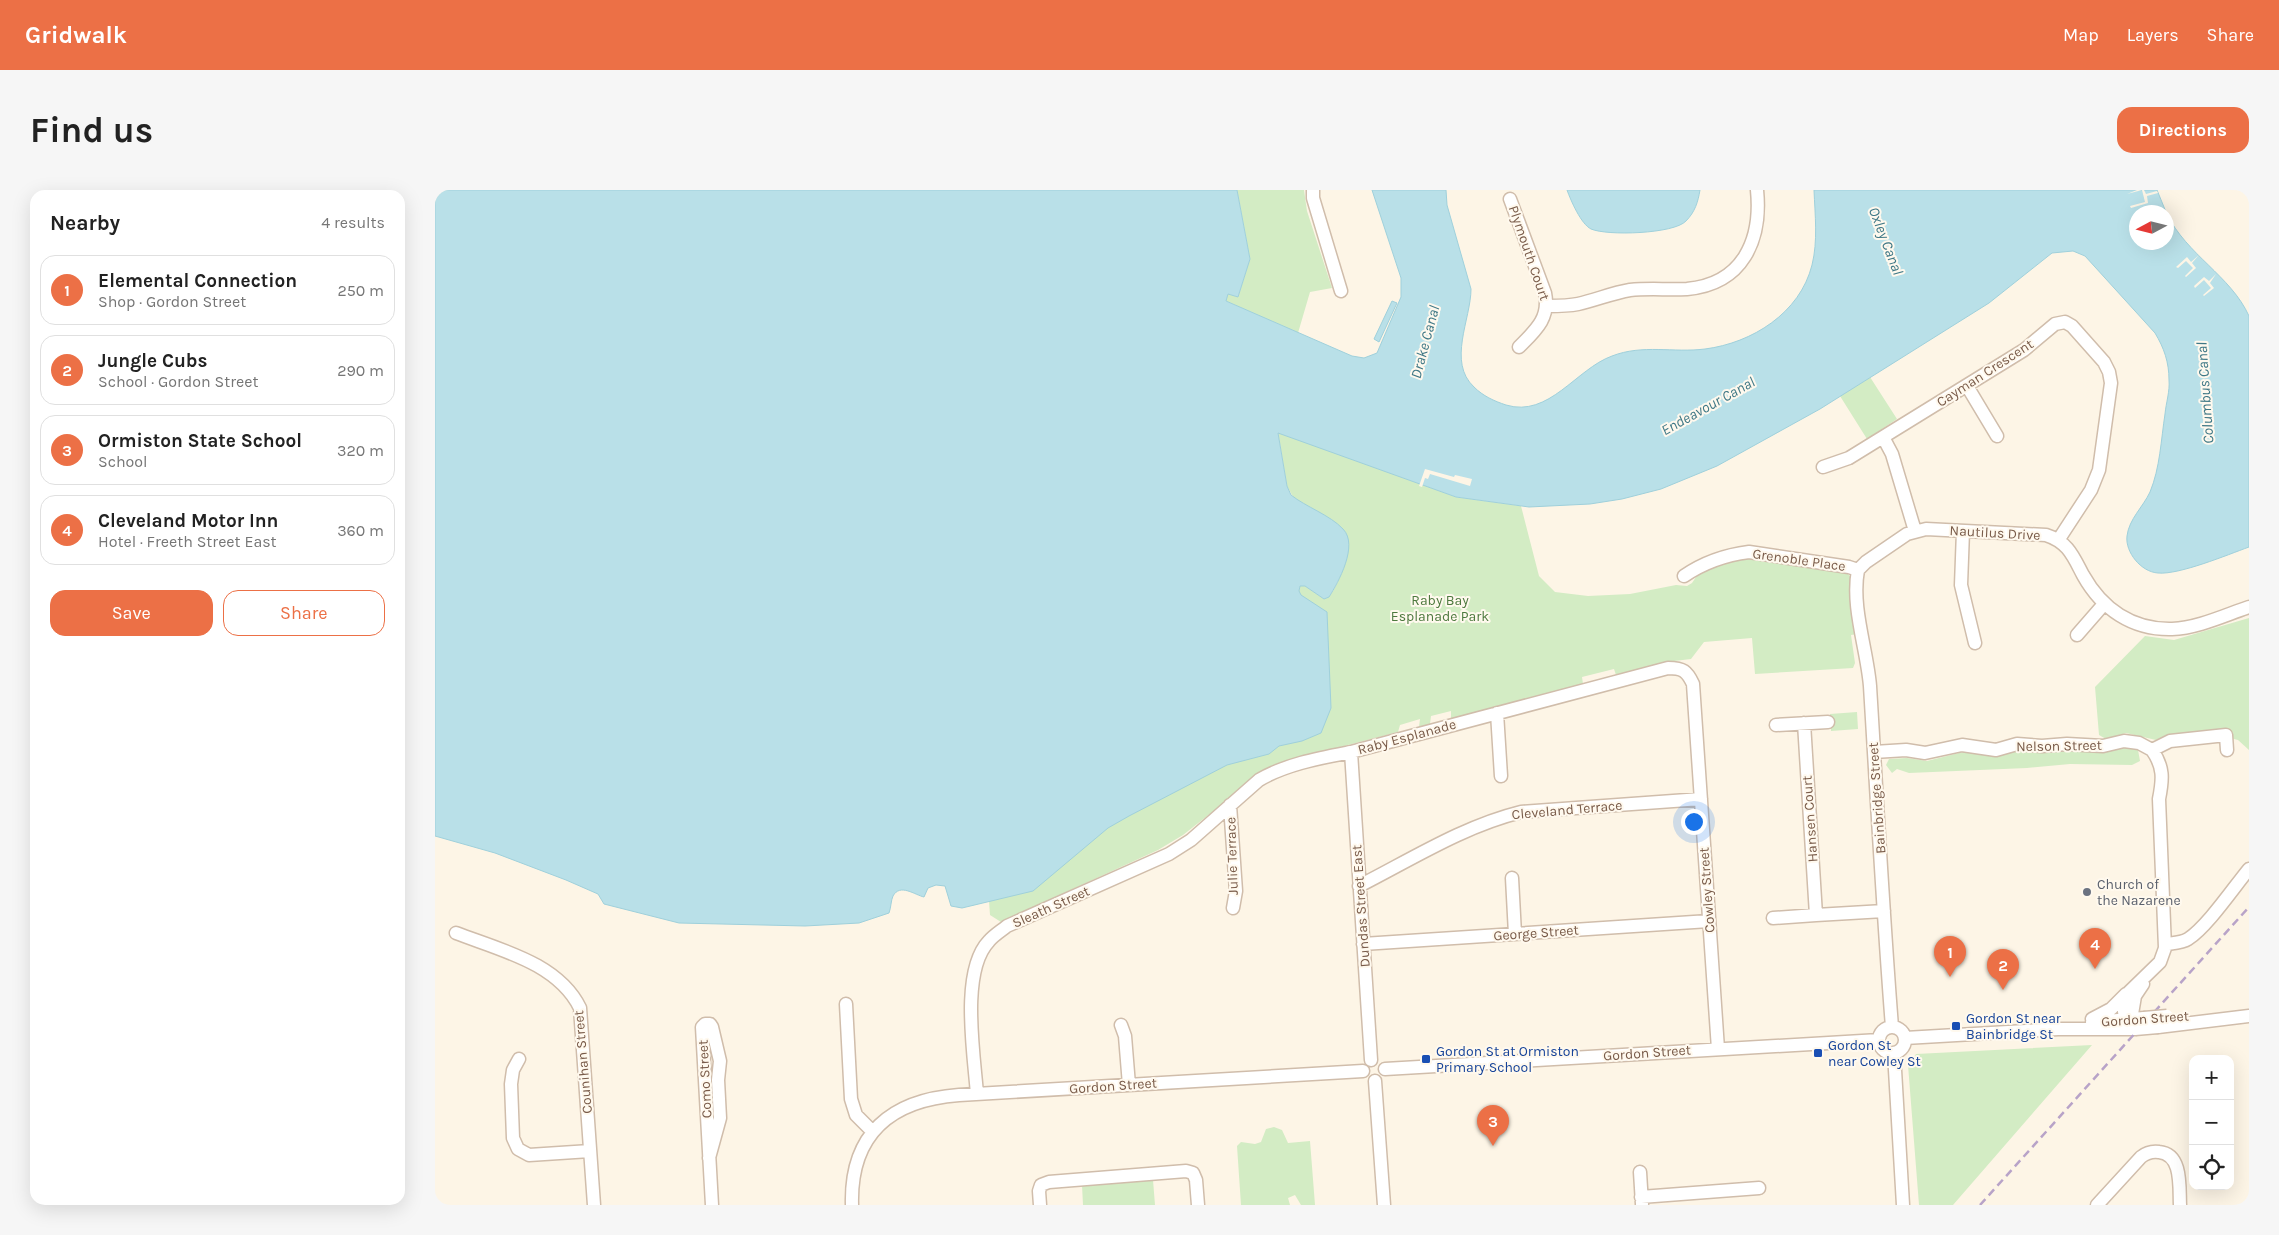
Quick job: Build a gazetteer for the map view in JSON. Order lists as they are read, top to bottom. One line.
{"streets":{"street":["Plymouth Court","Cayman Crescent","Nautilus Drive","Grenoble Place","Raby Esplanade","Nelson Street","Bainbridge Street","Cleveland Terrace","Hansen Court","Julie Terrace","Cowley Street","Dundas Street East","Sleath Street","George Street","Gordon Street","Counihan Street","Como Street"]},"crossings":[["Cayman Crescent","Nautilus Drive"],["Nautilus Drive","Grenoble Place"],["Nautilus Drive","Bainbridge Street"],["Grenoble Place","Bainbridge Street"],["Raby Esplanade","Julie Terrace"],["Raby Esplanade","Cowley Street"],["Raby Esplanade","Dundas Street East"],["Raby Esplanade","Sleath Street"],["Nelson Street","Bainbridge Street"],["Bainbridge Street","Gordon Street"],["Cleveland Terrace","Cowley Street"],["Cleveland Terrace","Dundas Street East"],["Cowley Street","George Street"],["Cowley Street","Gordon Street"],["Dundas Street East","George Street"],["Dundas Street East","Gordon Street"],["Sleath Street","Gordon Street"]],"water":["Oxley Canal","Drake Canal","Columbus Canal","Endeavour Canal"],"parks":["Raby Bay Esplanade Park"],"places":{"other":["Church of the Nazarene"],"transit":["Gordon St near Bainbridge St","Gordon St near Cowley St","Gordon St at Ormiston Primary School"]},"north":"left","page":{"header":"Gridwalk","nav":["Map","Layers","Share"],"buttons":["Directions",["Save","Share"]],"title":"Find us","heading":["Nearby","4 results"],"list":[{"mark":"1","name":"Elemental Connection","note":"Shop · Gordon Street","value":"250 m"},{"mark":"2","name":"Jungle Cubs","note":"School · Gordon Street","value":"290 m"},{"mark":"3","name":"Ormiston State School","note":"School","value":"320 m"},{"mark":"4","name":"Cleveland Motor Inn","note":"Hotel · Freeth Street East","value":"360 m"}],"pins":["4","1","2","3"],"map_buttons":["+","−"]}}
